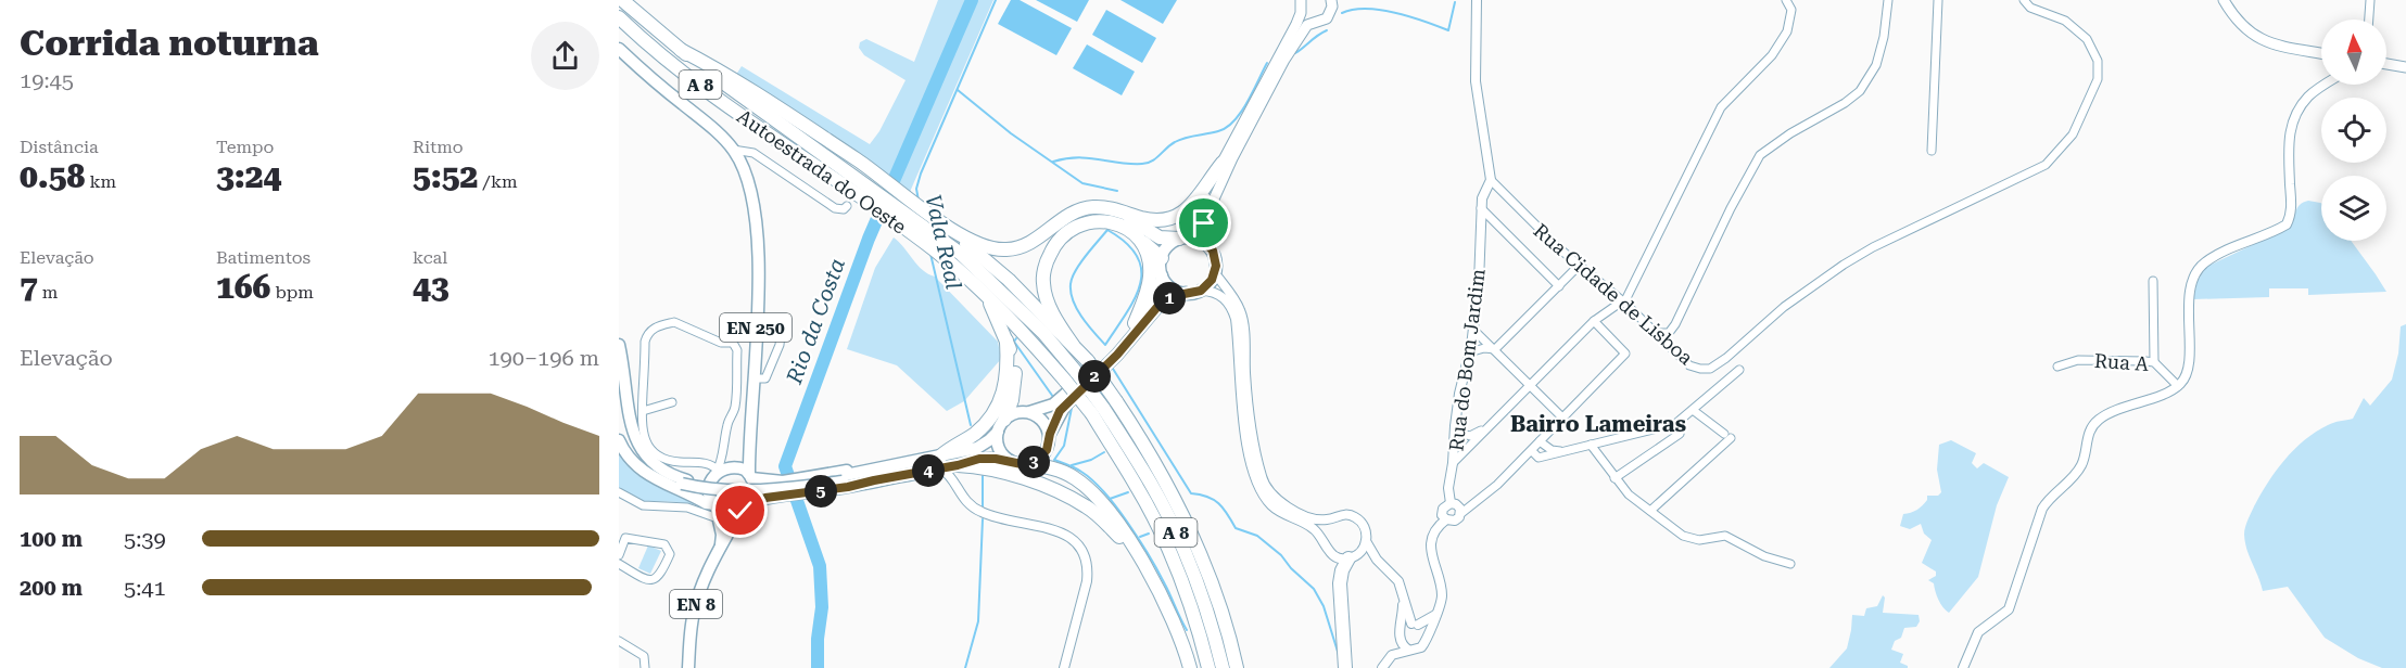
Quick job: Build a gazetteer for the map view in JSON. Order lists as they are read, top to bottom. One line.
{"streets":{"highway":["A 8","Autoestrada do Oeste"],"main road":["EN 250","EN 8"],"street":["Rua Cidade de Lisboa","Rua do Bom Jardim","Rua A"]},"crossings":[["Rua Cidade de Lisboa","Rua do Bom Jardim"]],"districts":["Bairro Lameiras"],"water":["Vala Real","Rio da Costa"],"north":"top","page":{"heading":["Corrida noturna","19:45"],"stats":[["Distância","0.58 km"],["Tempo","3:24"],["Ritmo","5:52 /km"],["Elevação","7 m"],["Batimentos","166 bpm"],["kcal","43"]],"pins":["1","2","3","4","5"],"chart":["Elevação","190–196 m"],"list":[{"name":"100 m","note":"5:39"},{"name":"200 m","note":"5:41"}]}}
